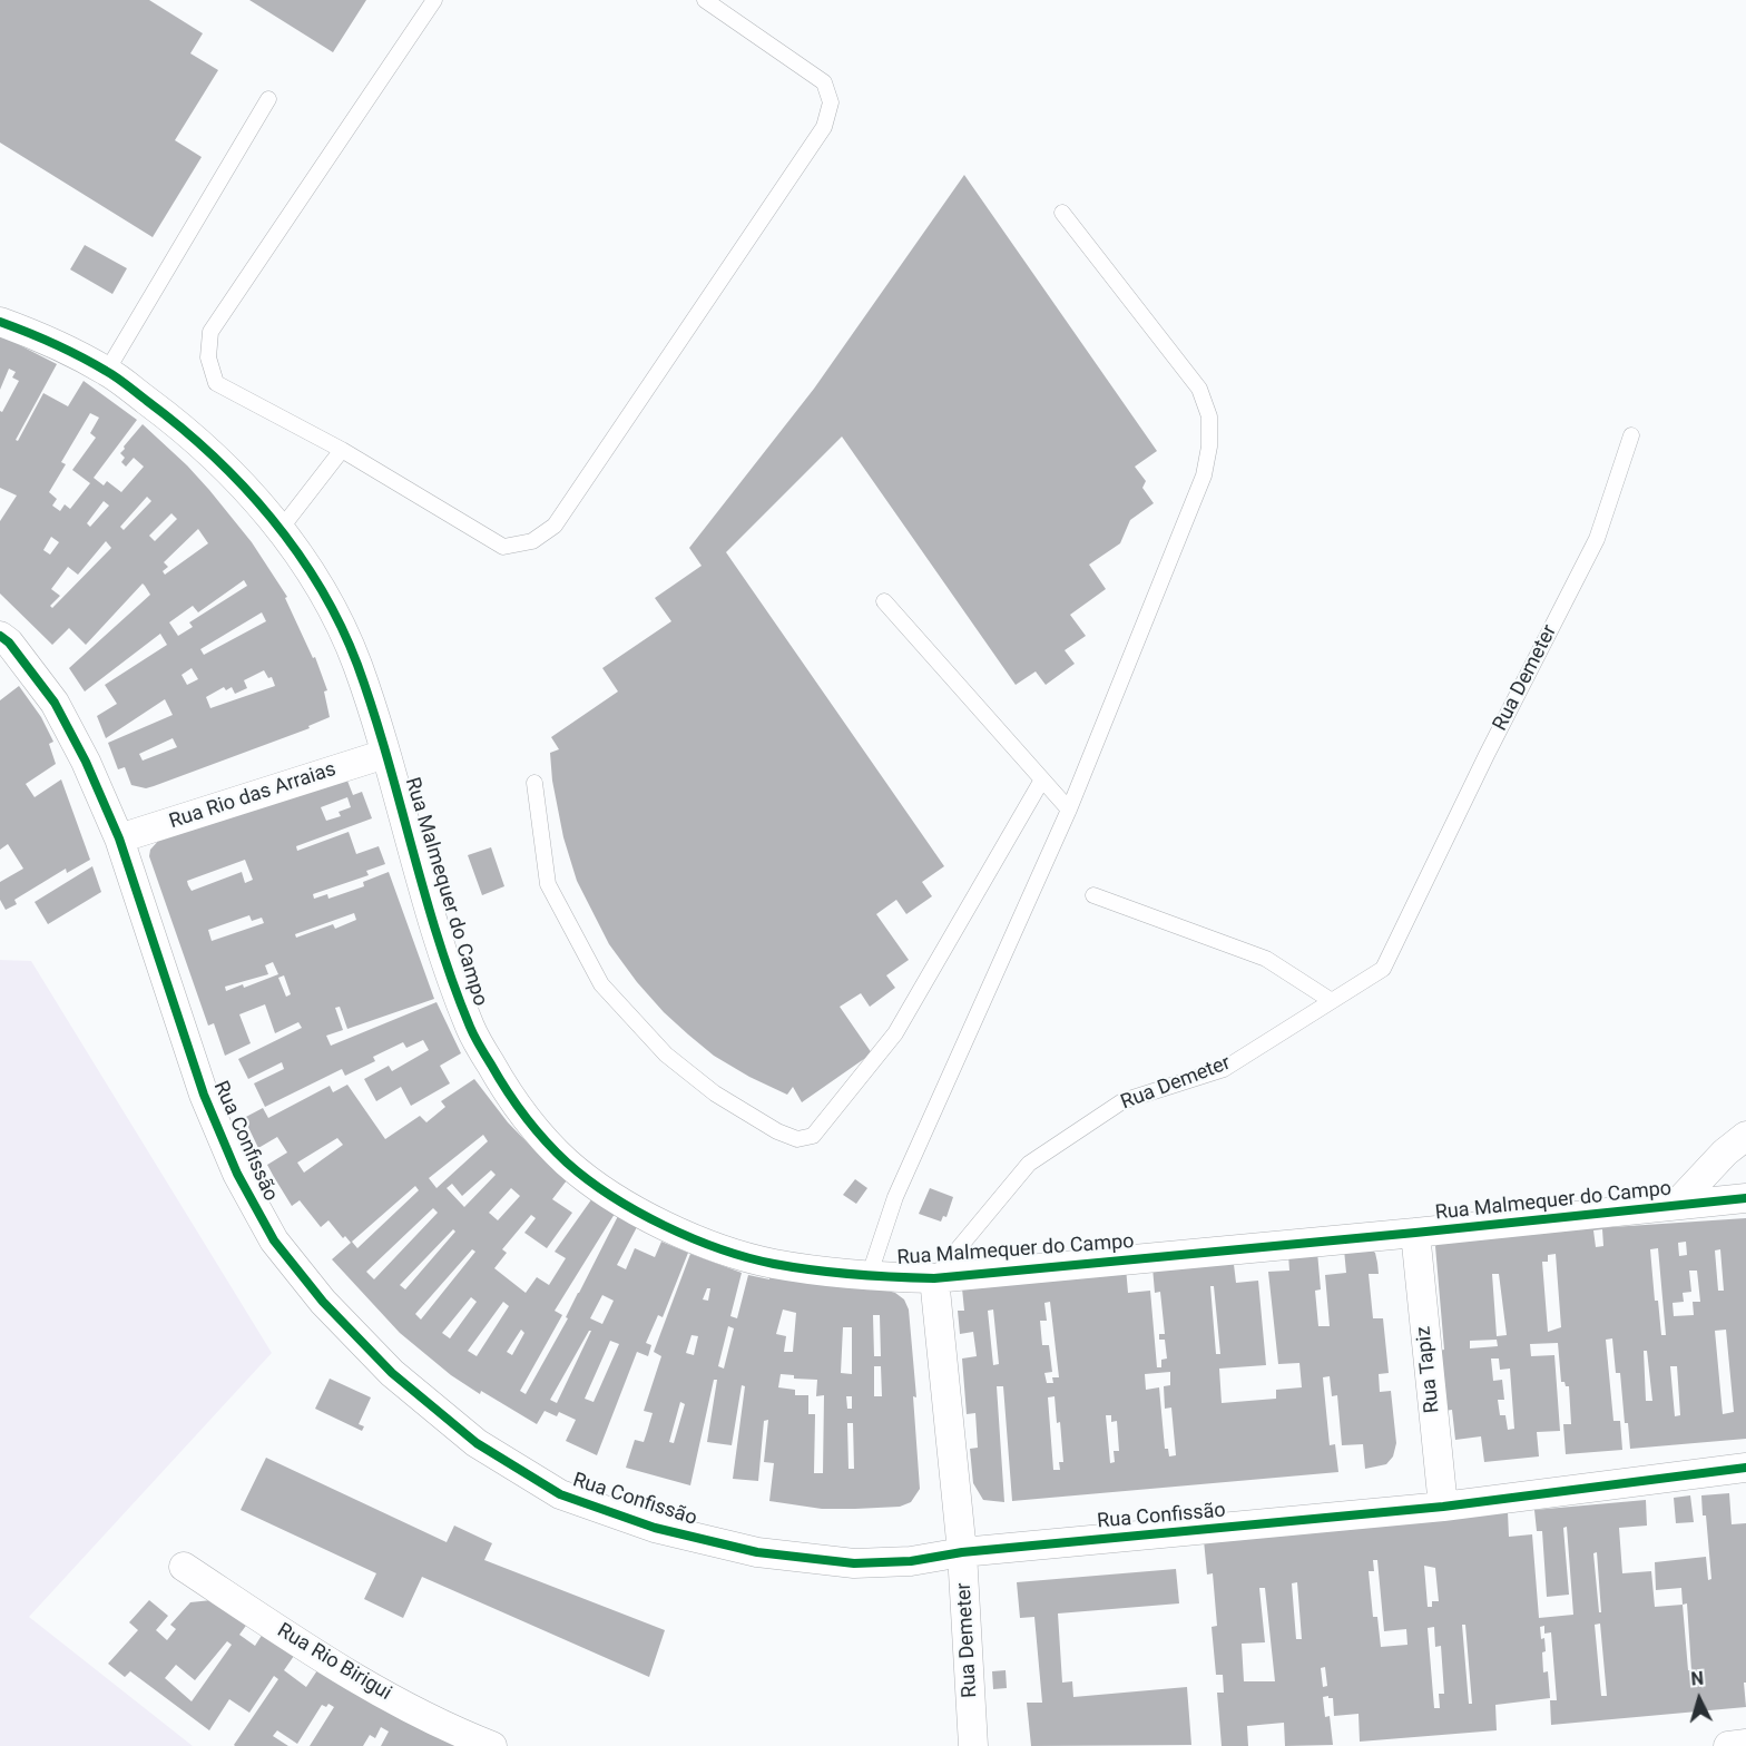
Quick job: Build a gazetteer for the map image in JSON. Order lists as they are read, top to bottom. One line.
{"streets":{"street":["Rua Demeter","Rua Rio das Arraias","Rua Malmequer do Campo","Rua Confissão","Rua Tapiz","Rua Rio Birigui"]},"crossings":[["Rua Demeter","Rua Malmequer do Campo"],["Rua Demeter","Rua Confissão"],["Rua Rio das Arraias","Rua Malmequer do Campo"],["Rua Rio das Arraias","Rua Confissão"],["Rua Malmequer do Campo","Rua Tapiz"],["Rua Confissão","Rua Tapiz"]],"north":"top"}
